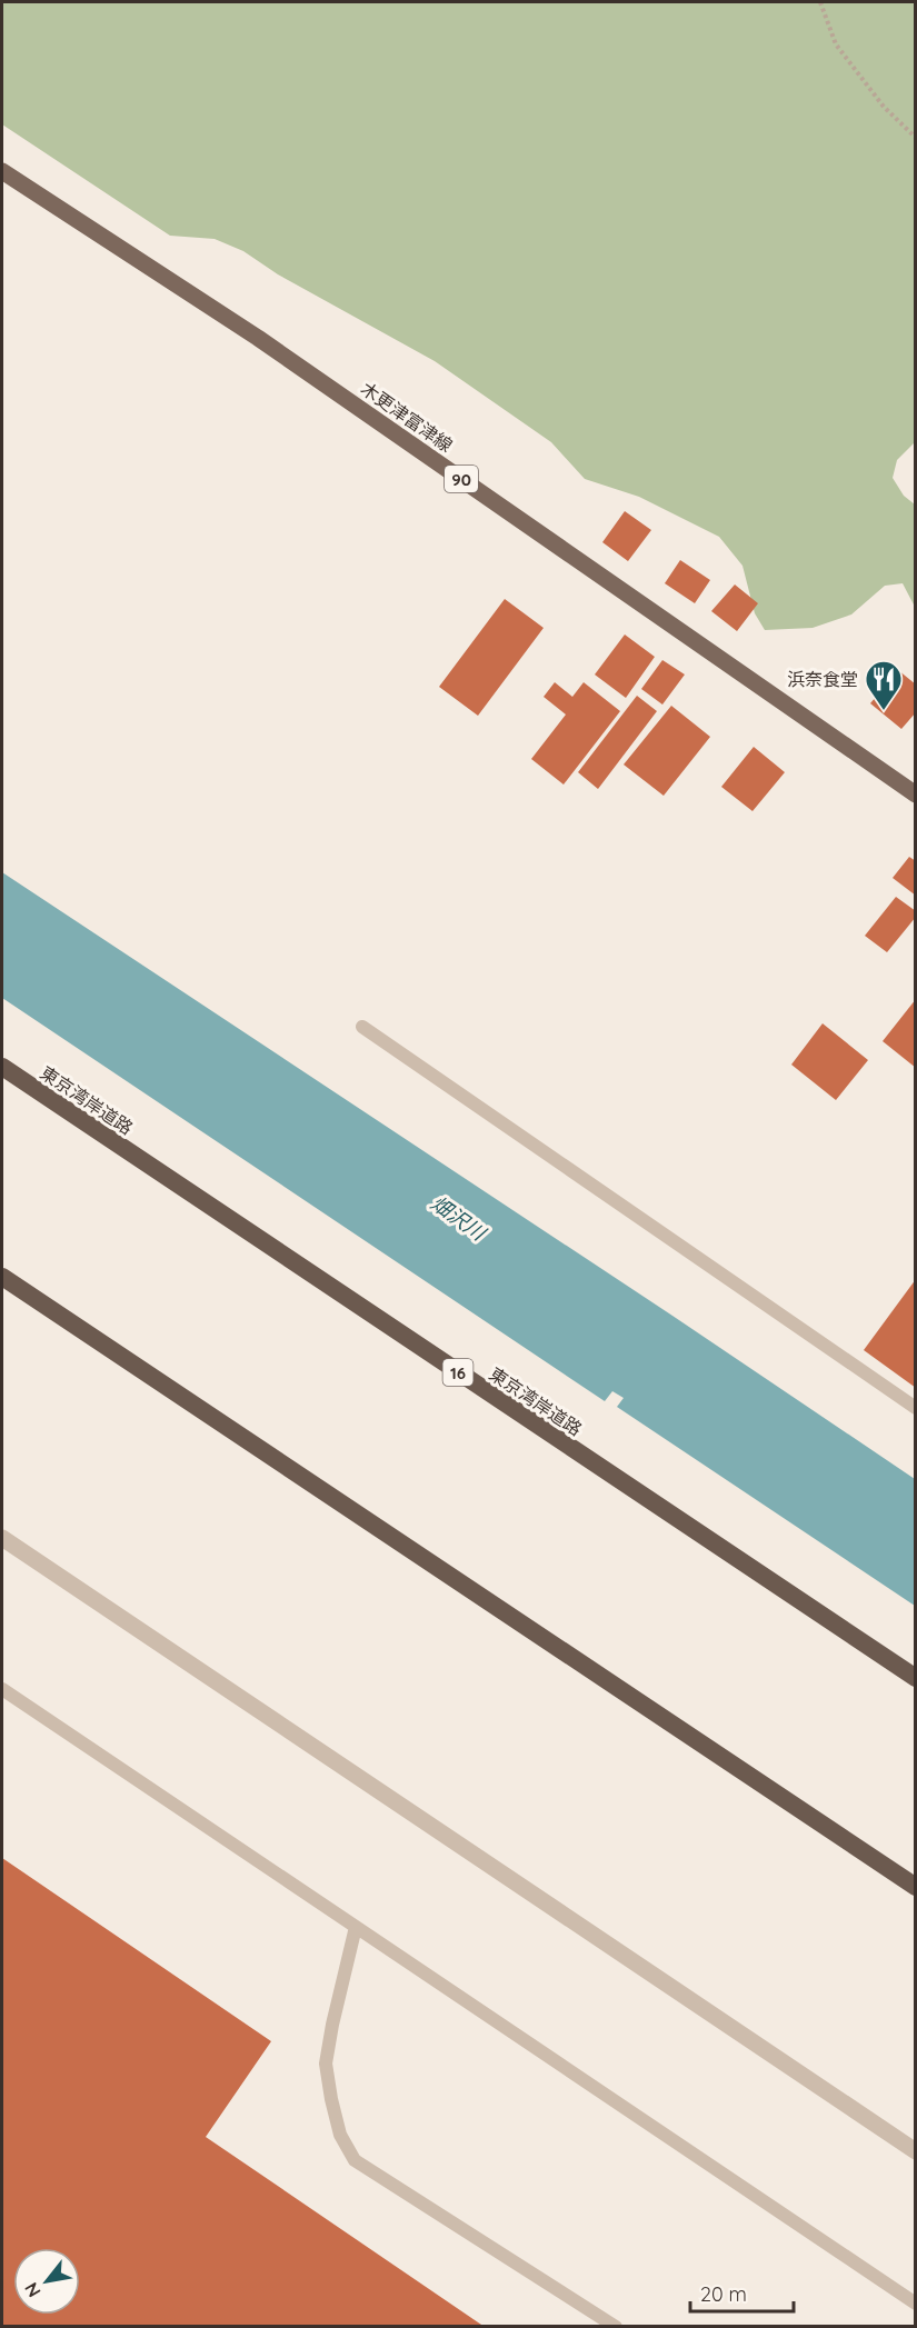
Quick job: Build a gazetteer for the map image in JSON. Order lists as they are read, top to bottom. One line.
{"streets":{"highway":["東京湾岸道路","16"],"main road":["木更津富津線","90"]},"water":["畑沢川"],"places":{"restaurant":["浜奈食堂"]},"scale_bar":"20 m","north":"bottom left"}
